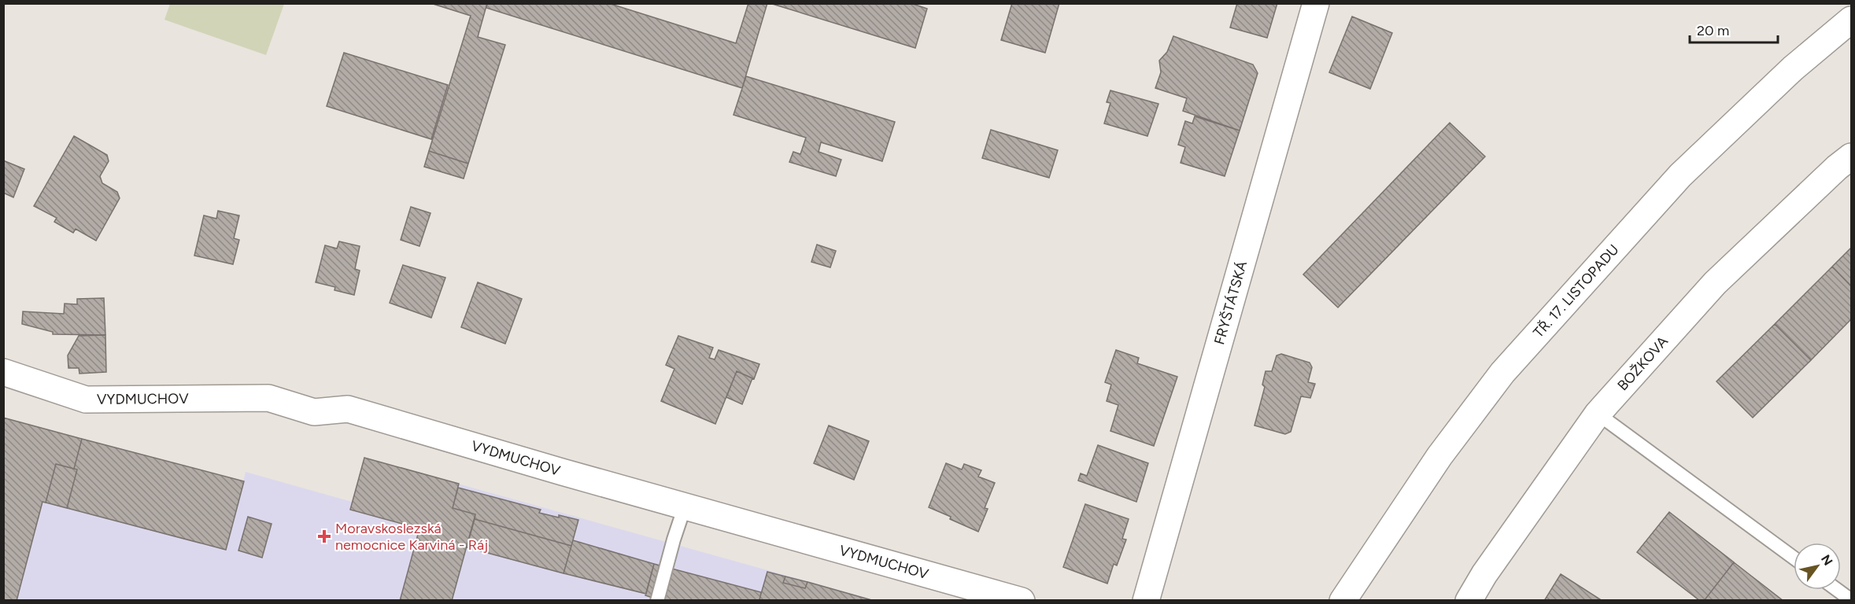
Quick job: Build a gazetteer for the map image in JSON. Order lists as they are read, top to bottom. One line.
{"streets":{"street":["TŘ. 17. LISTOPADU","FRYŠTÁTSKÁ","BOŽKOVA","VYDMUCHOV"]},"places":{"health":["Moravskoslezská nemocnice Karviná - Ráj"]},"scale_bar":"20 m","north":"top right"}
